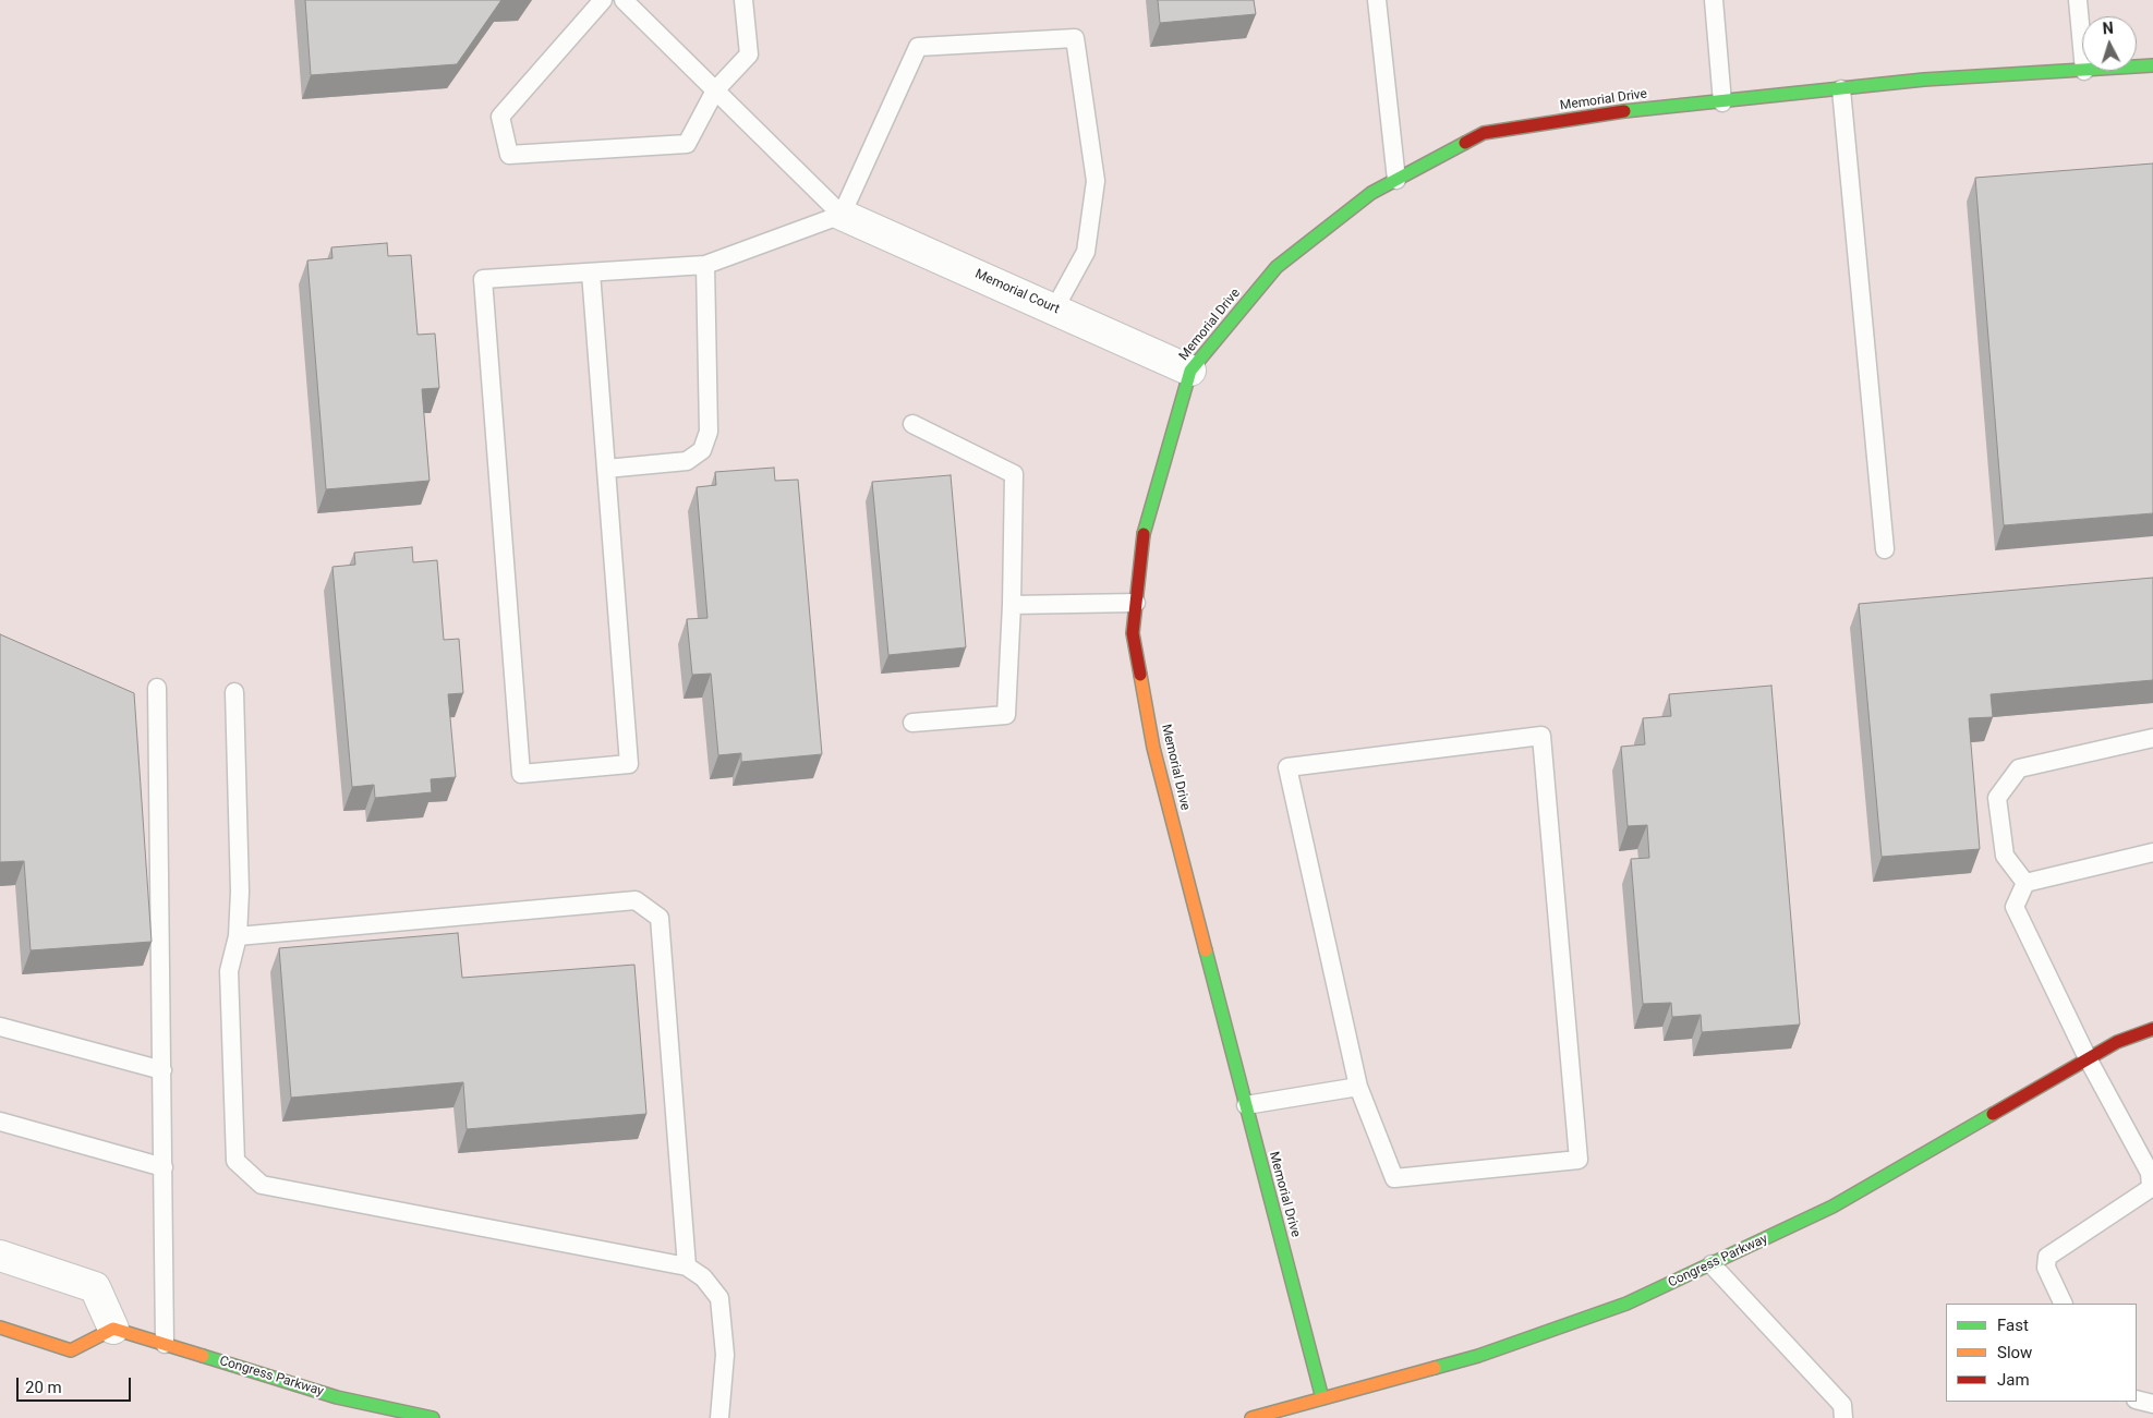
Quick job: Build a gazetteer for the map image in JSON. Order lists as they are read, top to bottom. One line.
{"streets":{"street":["Memorial Drive","Memorial Court","Congress Parkway"]},"crossings":[["Memorial Drive","Memorial Court"],["Memorial Drive","Congress Parkway"]],"legend":["Fast","Slow","Jam"],"scale_bar":"20 m","north":"top"}
